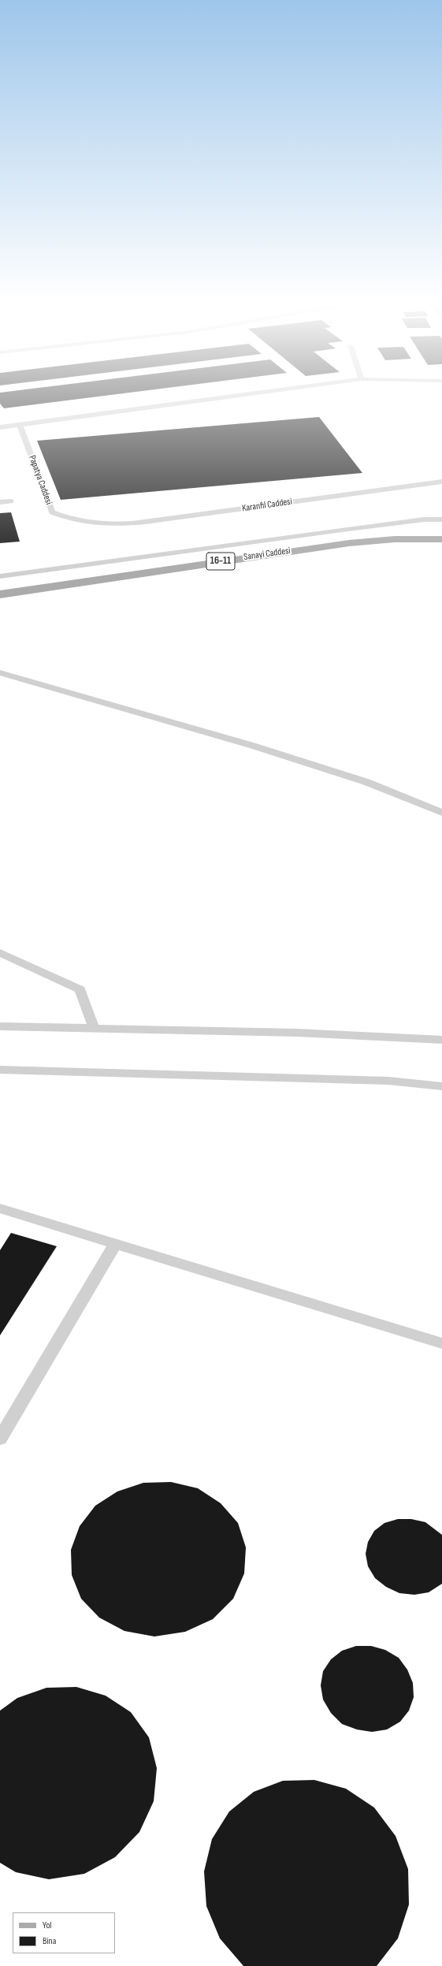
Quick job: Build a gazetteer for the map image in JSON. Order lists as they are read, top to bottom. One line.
{"streets":{"main road":["Sanayi Caddesi","16-11"],"lane":["Papatya Caddesi","Karanfil Caddesi"]},"crossings":[["Papatya Caddesi","Karanfil Caddesi"]],"legend":["Yol","Bina"]}
